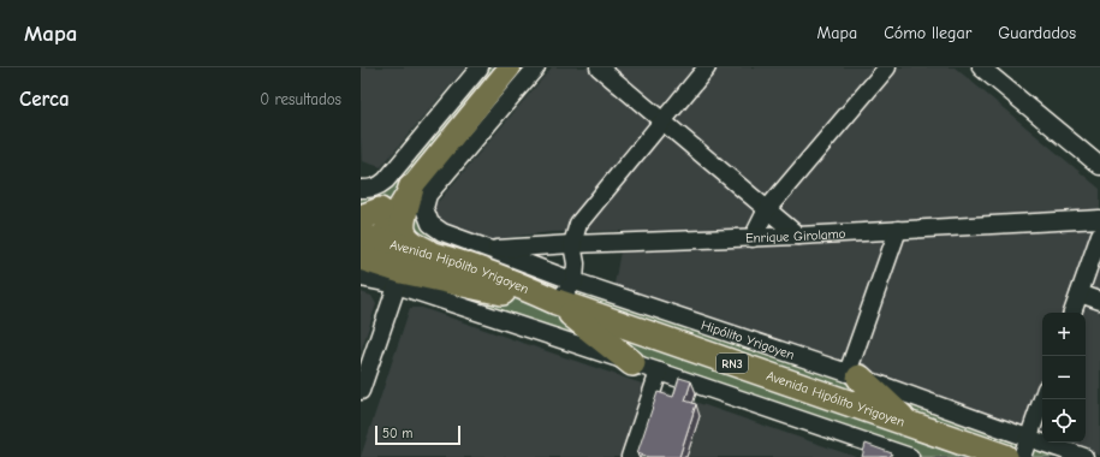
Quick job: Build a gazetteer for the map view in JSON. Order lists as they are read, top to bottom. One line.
{"streets":{"highway":["Avenida Hipólito Yrigoyen","RN3"],"street":["Enrique Girolamo","Hipólito Yrigoyen"]},"crossings":[["Enrique Girolamo","Hipólito Yrigoyen"]],"scale_bar":"50 m","page":{"header":"Mapa","nav":["Mapa","Cómo llegar","Guardados"],"heading":["Cerca","0 resultados"],"map_buttons":["+","−"],"scale":"50 m"}}
